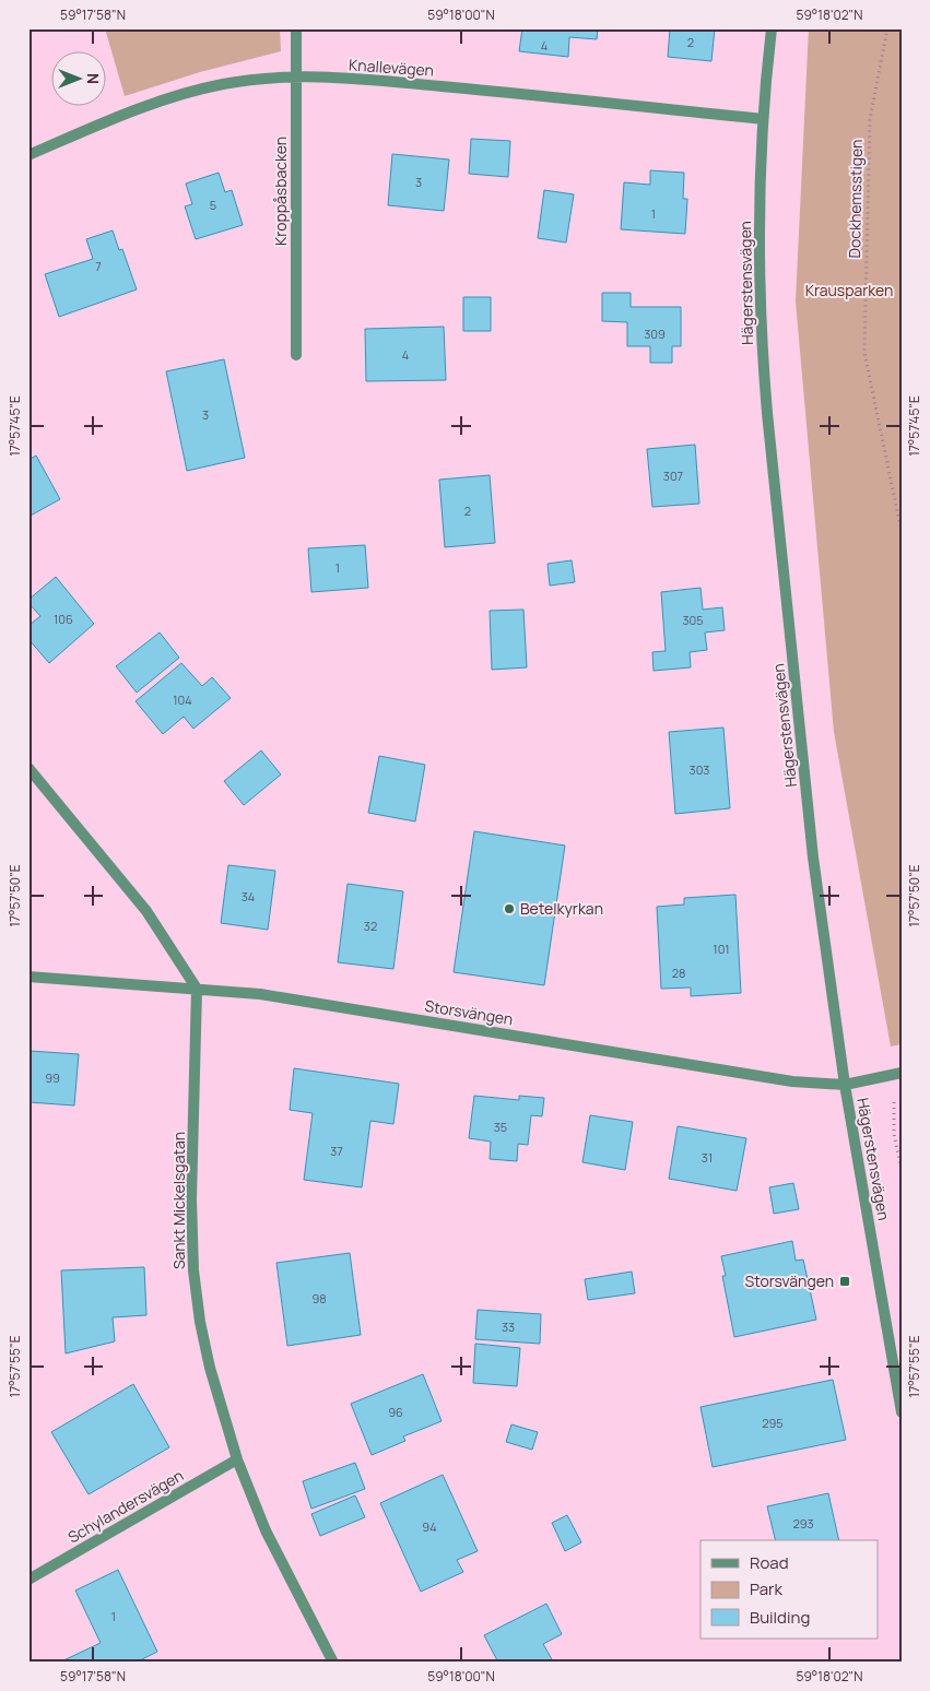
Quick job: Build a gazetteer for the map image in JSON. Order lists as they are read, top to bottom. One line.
{"streets":{"street":["Knallevägen","Kroppåsbacken","Hägerstensvägen","Storsvängen","Sankt Mickelsgatan","Schylandersvägen"],"path":["Dockhemsstigen"]},"crossings":[["Knallevägen","Kroppåsbacken"],["Knallevägen","Hägerstensvägen"],["Hägerstensvägen","Storsvängen"],["Storsvängen","Sankt Mickelsgatan"],["Sankt Mickelsgatan","Schylandersvägen"]],"parks":["Krausparken"],"places":{"other":["Betelkyrkan"],"transit":["Storsvängen"]},"house_numbers":["2","4","3","5","1","7","309","4","3","307","2","1","106","305","104","303","34","32","101","28","99","35","37","31","98","33","96","295","293","94","1"],"legend":["Road","Park","Building"],"north":"right","coordinates":["59°17'58\"N","59°18'00\"N","59°18'02\"N","17°57'45\"E","17°57'50\"E","17°57'55\"E"]}
